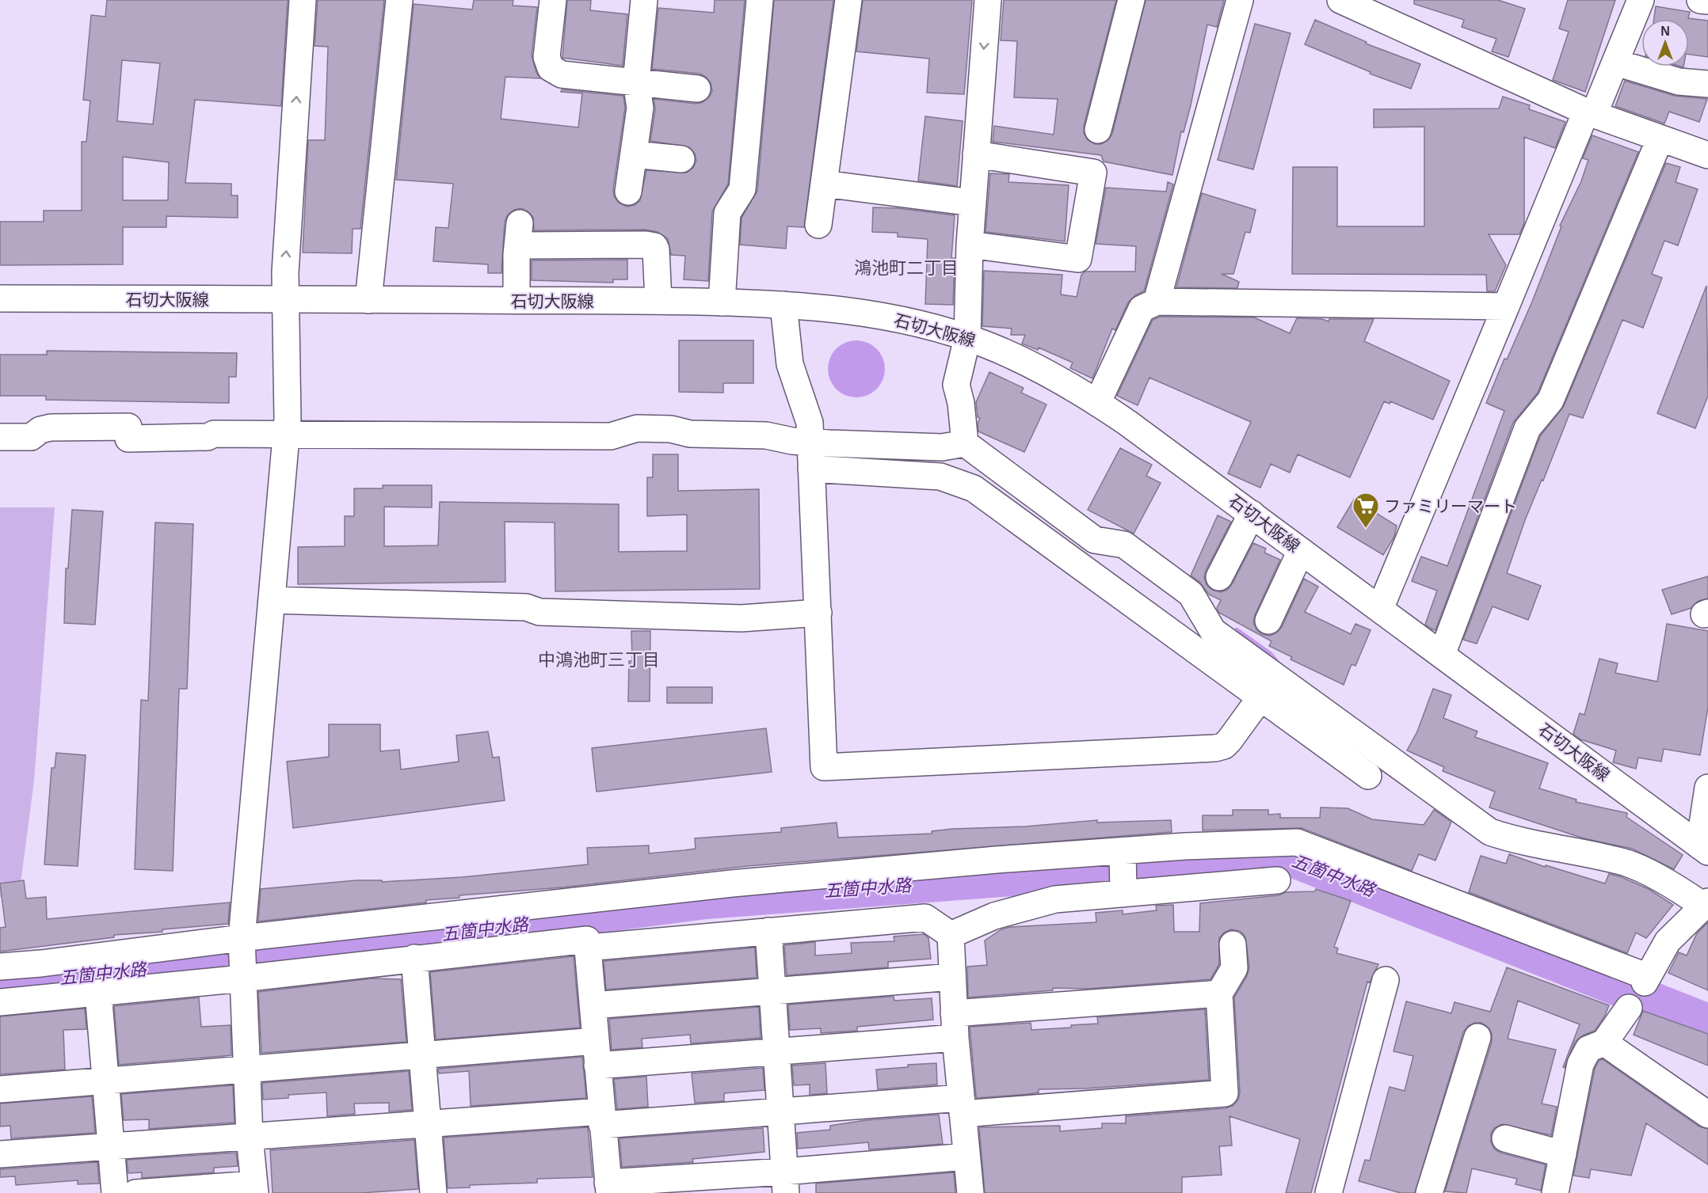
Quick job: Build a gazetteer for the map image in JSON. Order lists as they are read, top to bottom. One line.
{"streets":{"street":["石切大阪線"]},"districts":["鴻池町二丁目","中鴻池町三丁目"],"water":["五箇中水路"],"places":{"supermarket":["ファミリーマート"]},"north":"top"}
